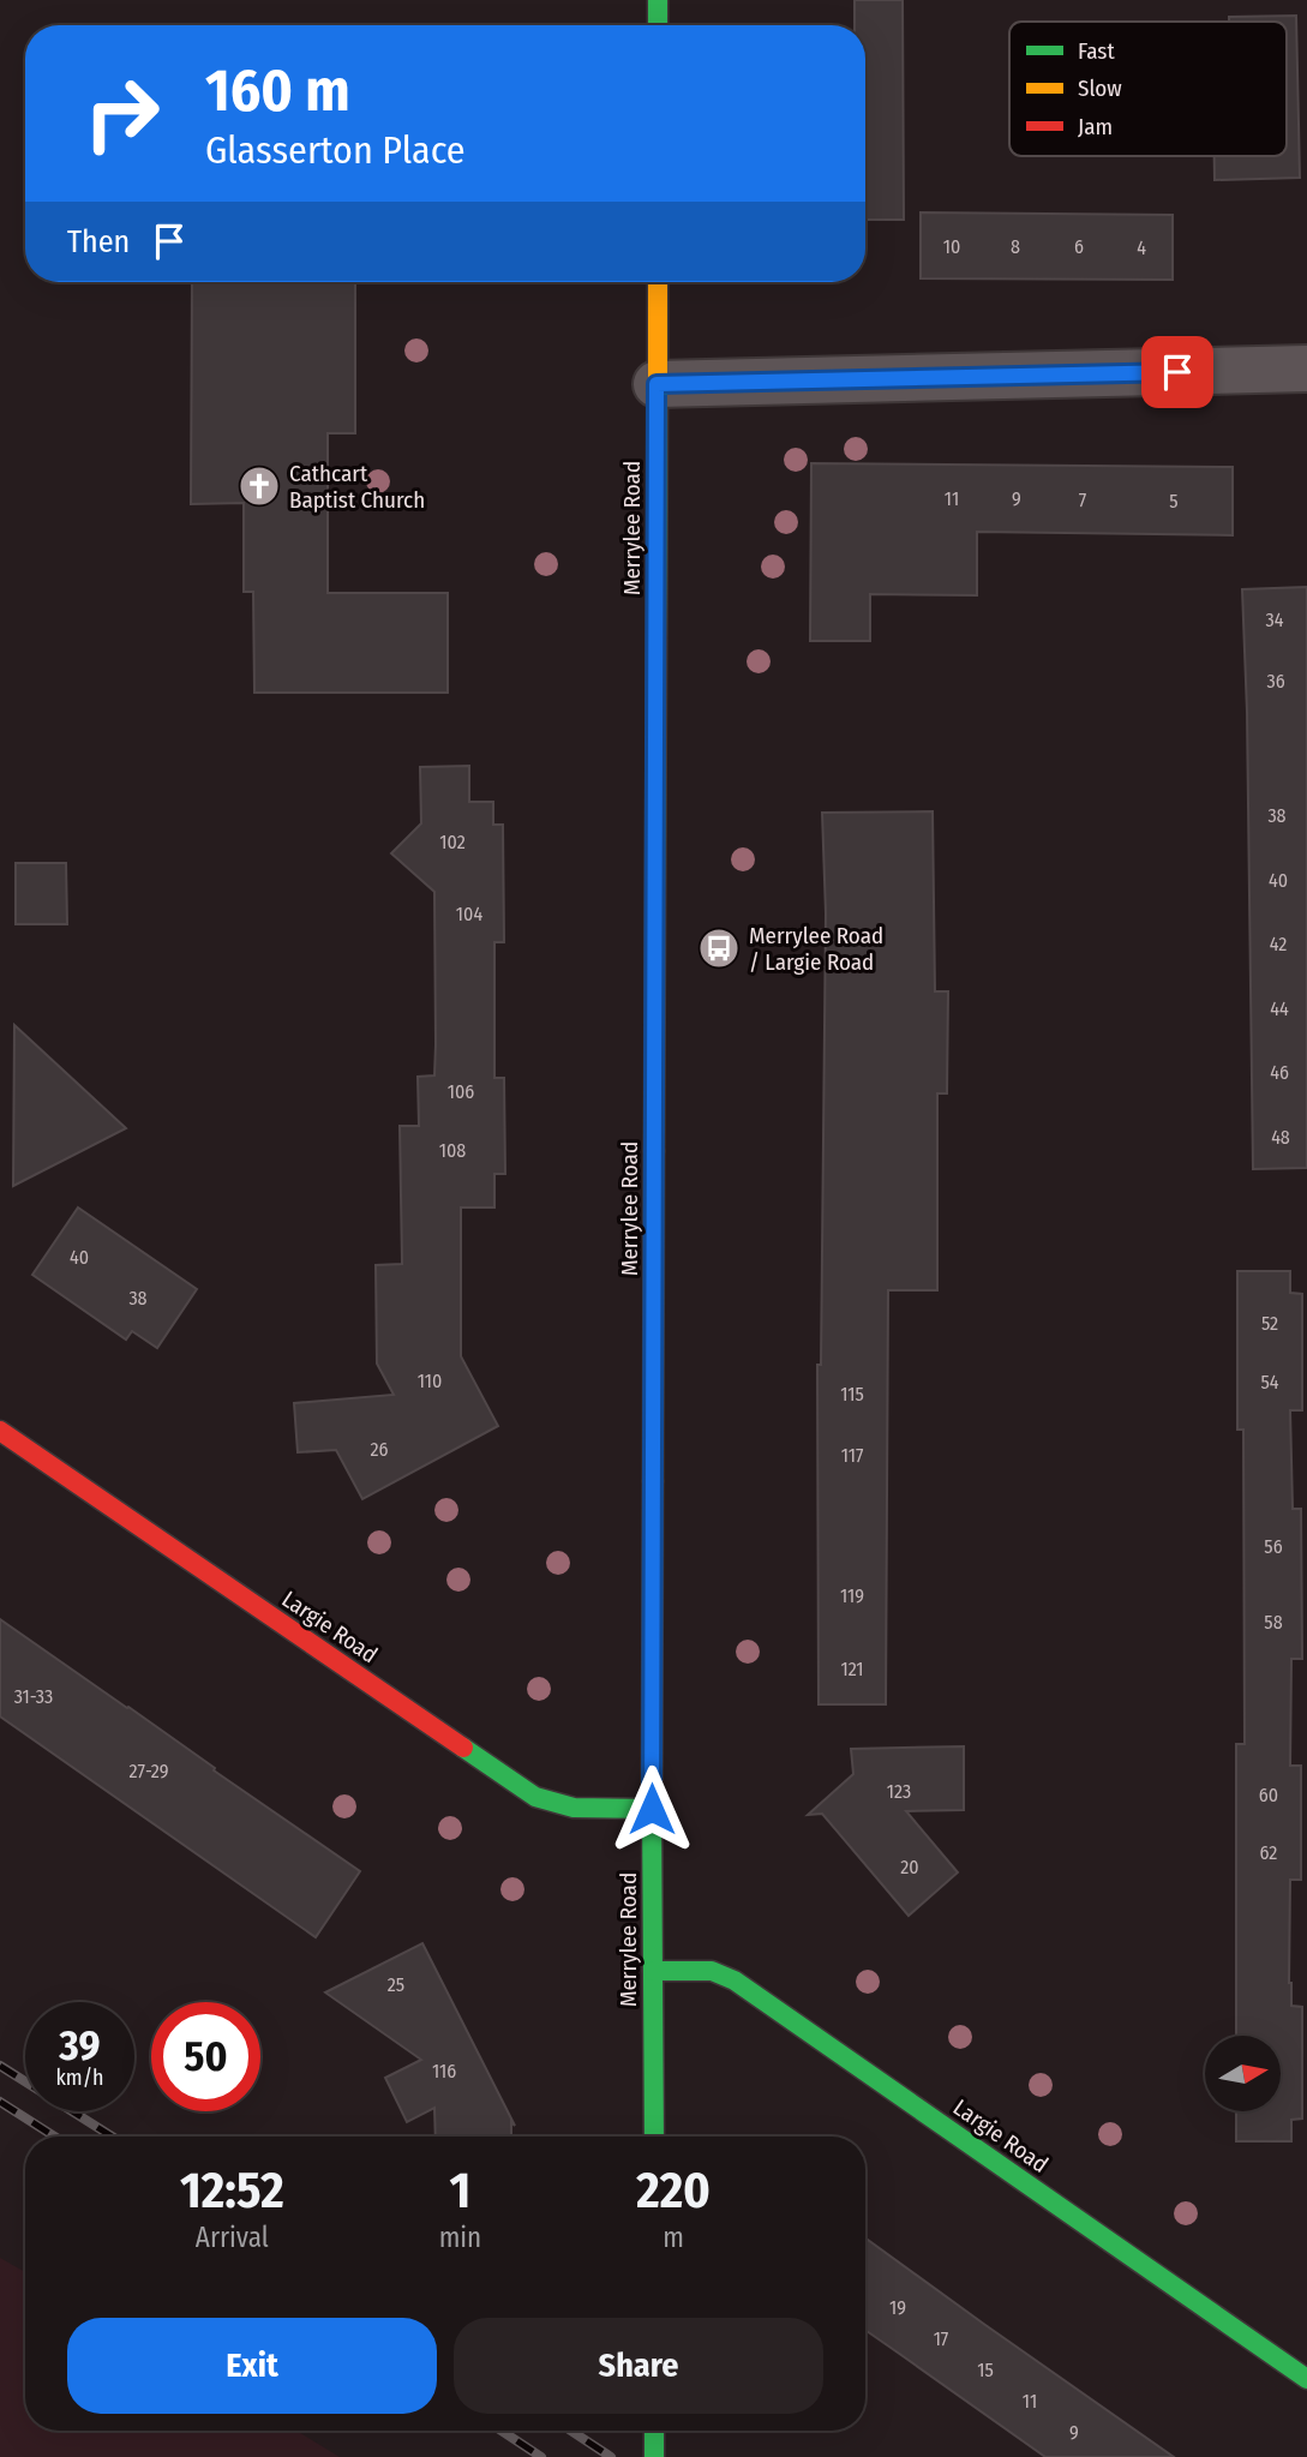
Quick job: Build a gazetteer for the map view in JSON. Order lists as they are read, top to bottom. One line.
{"streets":{"main road":["Merrylee Road","Largie Road"]},"crossings":[["Merrylee Road","Largie Road"]],"places":{"church":["Cathcart Baptist Church"],"bus stop":["Merrylee Road / Largie Road"]},"house_numbers":["10","8","6","4","11","9","7","5","34","36","38","102","40","104","42","44","46","106","48","108","40","38","52","110","54","115","26","117","56","119","58","121","31-33","27-29","123","60","62","20","25","116","19","17","15","11","9"],"legend":["Fast","Slow","Jam"],"north":"right","page":{"turn":["160 m","Glasserton Place"],"then":"Then","speed":"39 km/h","limit":"50","eta":["12:52","Arrival","1","min","220","m"],"buttons":["Exit","Share"]}}
